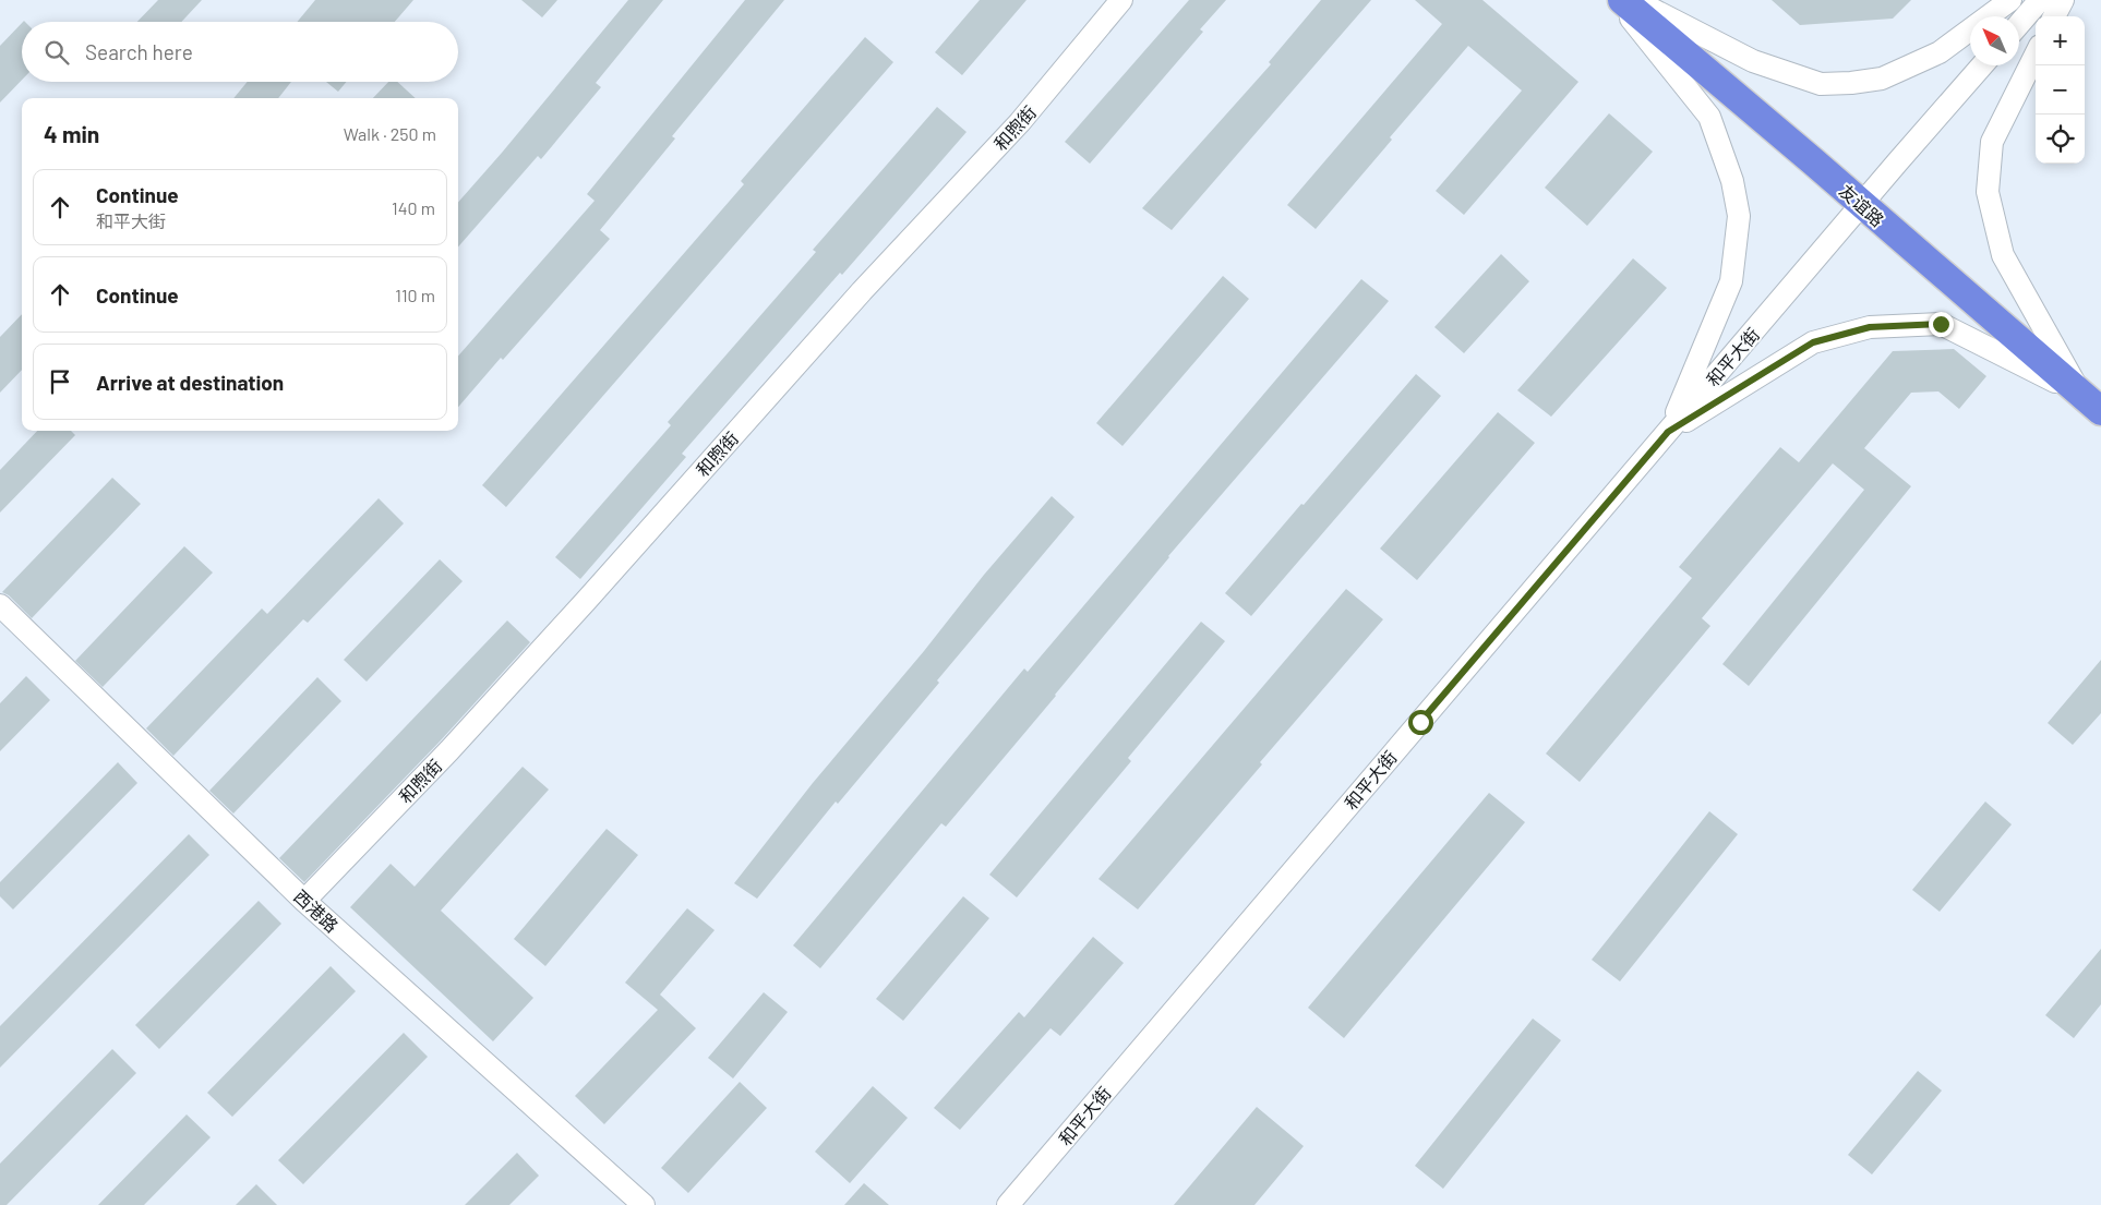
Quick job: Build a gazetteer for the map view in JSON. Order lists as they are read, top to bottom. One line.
{"streets":{"highway":["友谊路"],"main road":["和煦街","和平大街","西港路"]},"crossings":[["和煦街","西港路"],["友谊路","和平大街"]],"north":"top left","page":{"map_buttons":["+","−"],"search":"Search here","heading":["4 min","Walk · 250 m"],"list":[["Continue","和平大街","140 m"],["Continue","110 m"],"Arrive at destination"]}}
